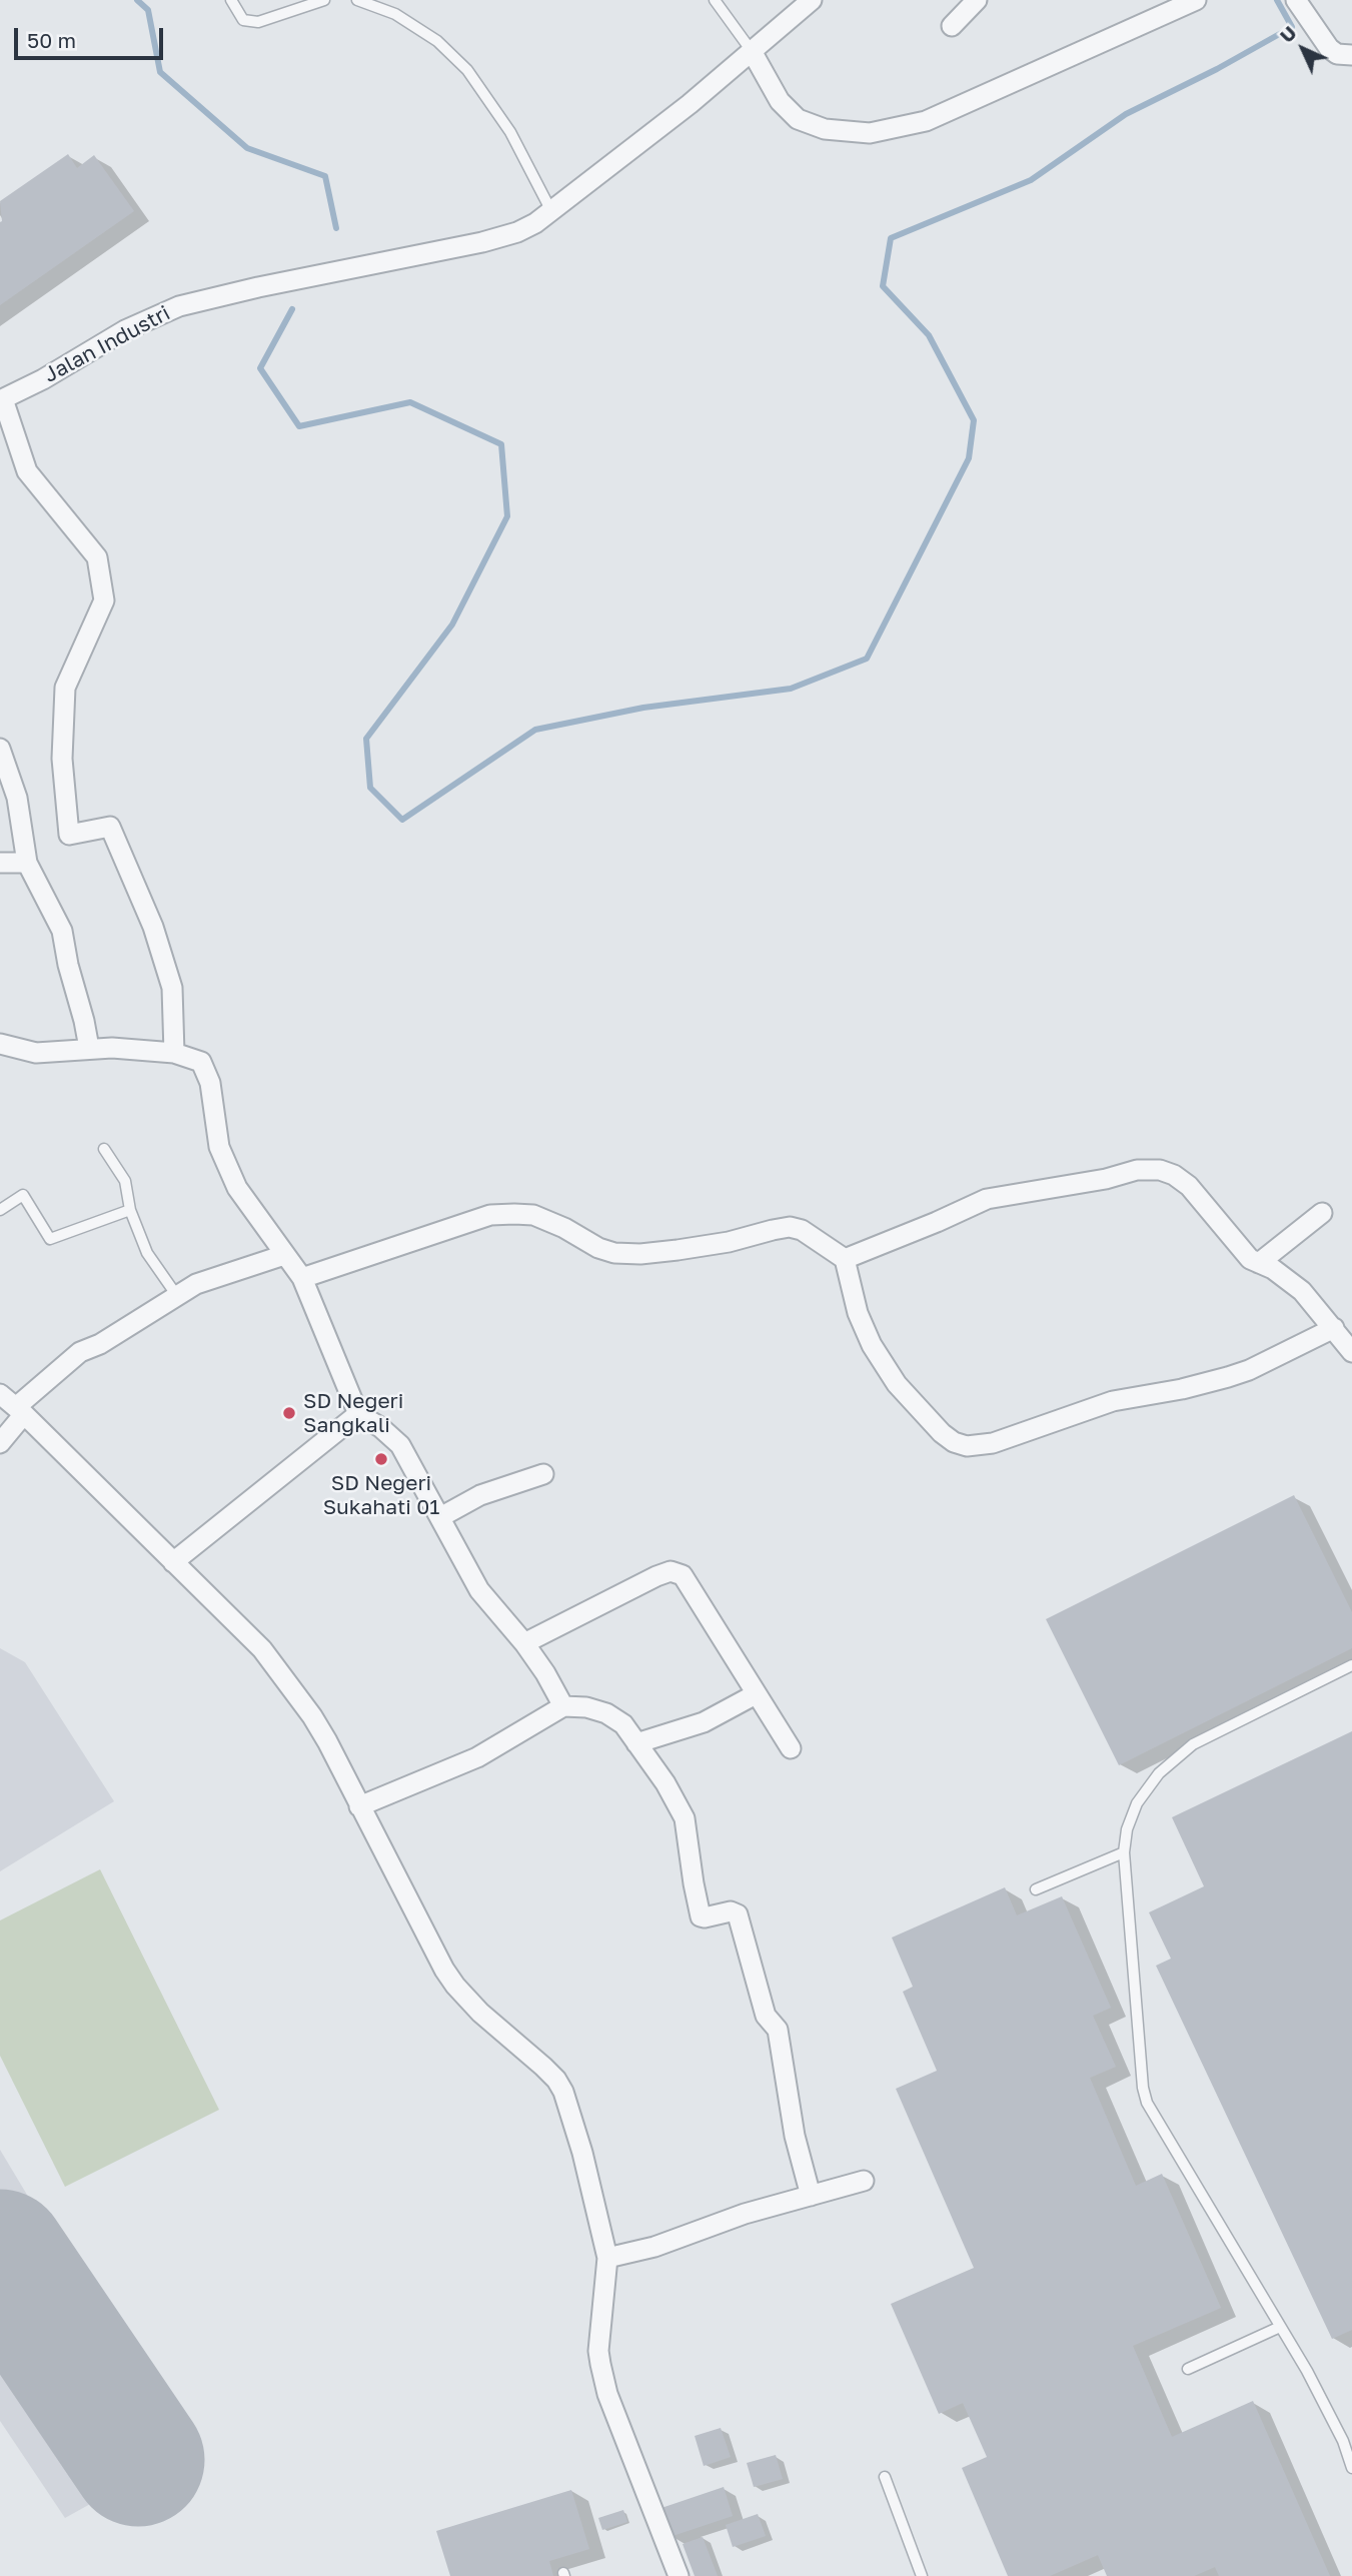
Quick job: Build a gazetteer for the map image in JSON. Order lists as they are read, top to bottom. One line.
{"streets":{"street":["Jalan Industri"]},"places":["SD Negeri Sangkali","SD Negeri Sukahati 01"],"scale_bar":"50 m","north":"top left"}
